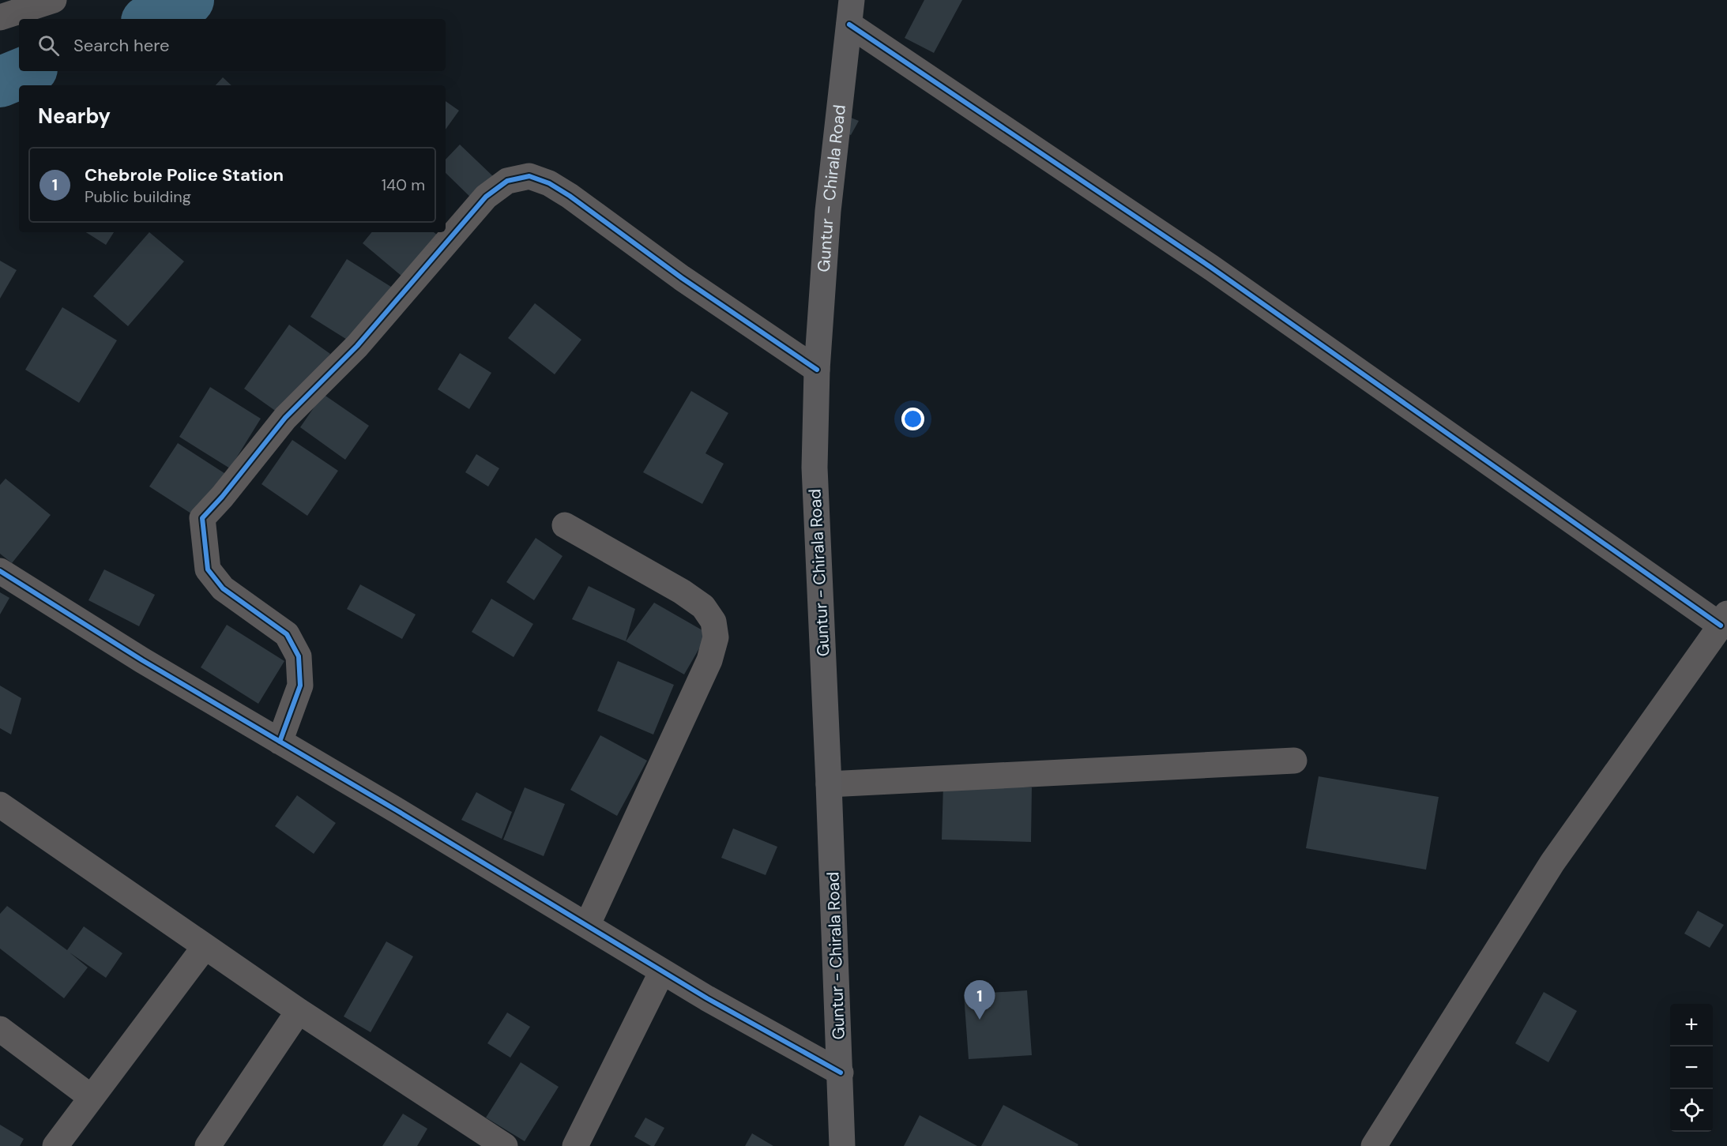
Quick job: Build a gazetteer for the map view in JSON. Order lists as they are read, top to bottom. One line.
{"streets":{"main road":["Guntur - Chirala Road"]},"page":{"search":"Search here","heading":"Nearby","list":[{"mark":"1","name":"Chebrole Police Station","note":"Public building","value":"140 m"}],"pins":"1","map_buttons":["+","−"]}}
